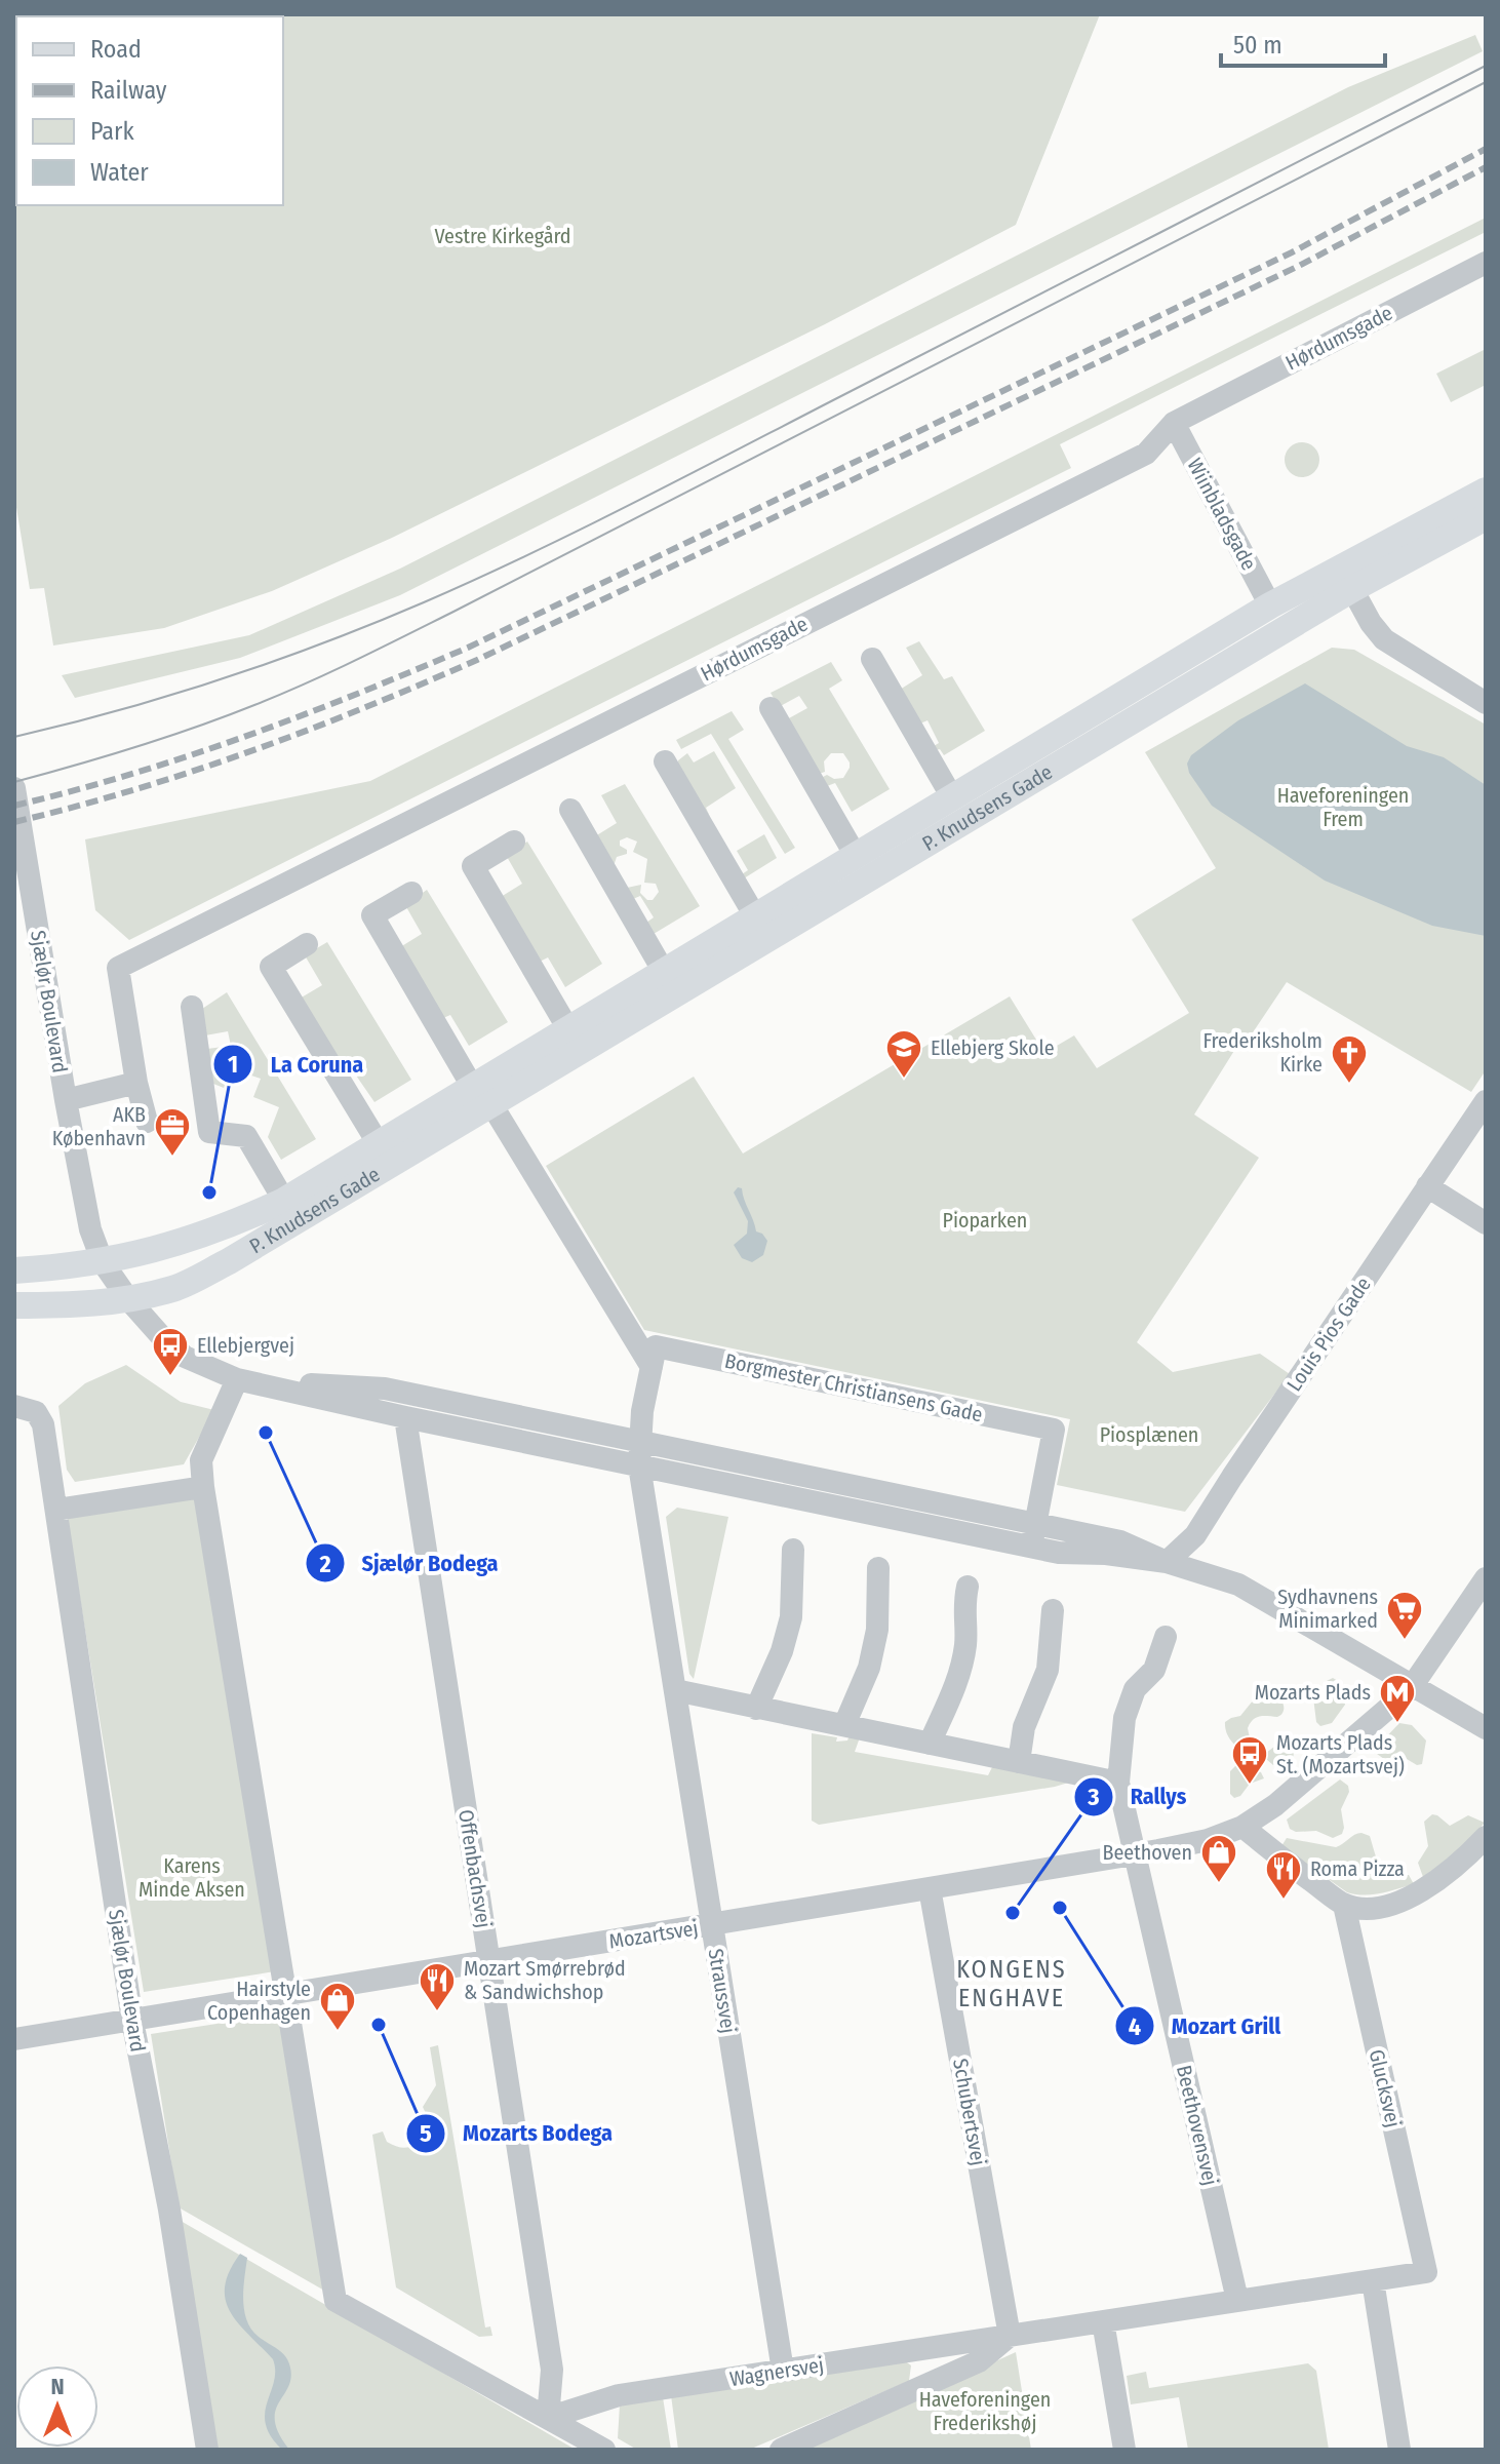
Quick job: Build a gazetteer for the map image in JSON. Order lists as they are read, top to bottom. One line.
{"streets":{"main road":["P. Knudsens Gade"],"street":["Hørdumsgade","Wiinbladsgade","Sjælør Boulevard","Louis Pios Gade","Borgmester Christiansens Gade","Offenbachsvej","Mozartsvej","Straussvej","Glucksvej","Schubertsvej","Beethovensvej","Wagnersvej"]},"crossings":[["Hørdumsgade","Wiinbladsgade"],["Wiinbladsgade","P. Knudsens Gade"],["P. Knudsens Gade","Sjælør Boulevard"],["Sjælør Boulevard","Mozartsvej"],["Offenbachsvej","Mozartsvej"],["Offenbachsvej","Wagnersvej"],["Mozartsvej","Straussvej"],["Mozartsvej","Schubertsvej"],["Mozartsvej","Beethovensvej"],["Straussvej","Wagnersvej"],["Glucksvej","Wagnersvej"],["Schubertsvej","Wagnersvej"],["Beethovensvej","Wagnersvej"]],"districts":["KONGENS ENGHAVE"],"parks":["Vestre Kirkegård","Haveforeningen Frem","Pioparken","Piosplænen","Karens Minde Aksen","Haveforeningen Frederikshøj"],"places":{"school or university":["Ellebjerg Skole"],"church":["Frederiksholm Kirke"],"office":["AKB København"],"other":["La Coruna","Sjælør Bodega","Mozart Grill","Rallys","Mozarts Bodega"],"bus stop":["Ellebjergvej","Mozarts Plads St. (Mozartsvej)"],"supermarket":["Sydhavnens Minimarked"],"metro station":["Mozarts Plads"],"shop":["Beethoven","Hairstyle Copenhagen"],"restaurant":["Roma Pizza","Mozart Smørrebrød & Sandwichshop"]},"legend":["Road","Railway","Park","Water"],"scale_bar":"50 m","north":"top"}
